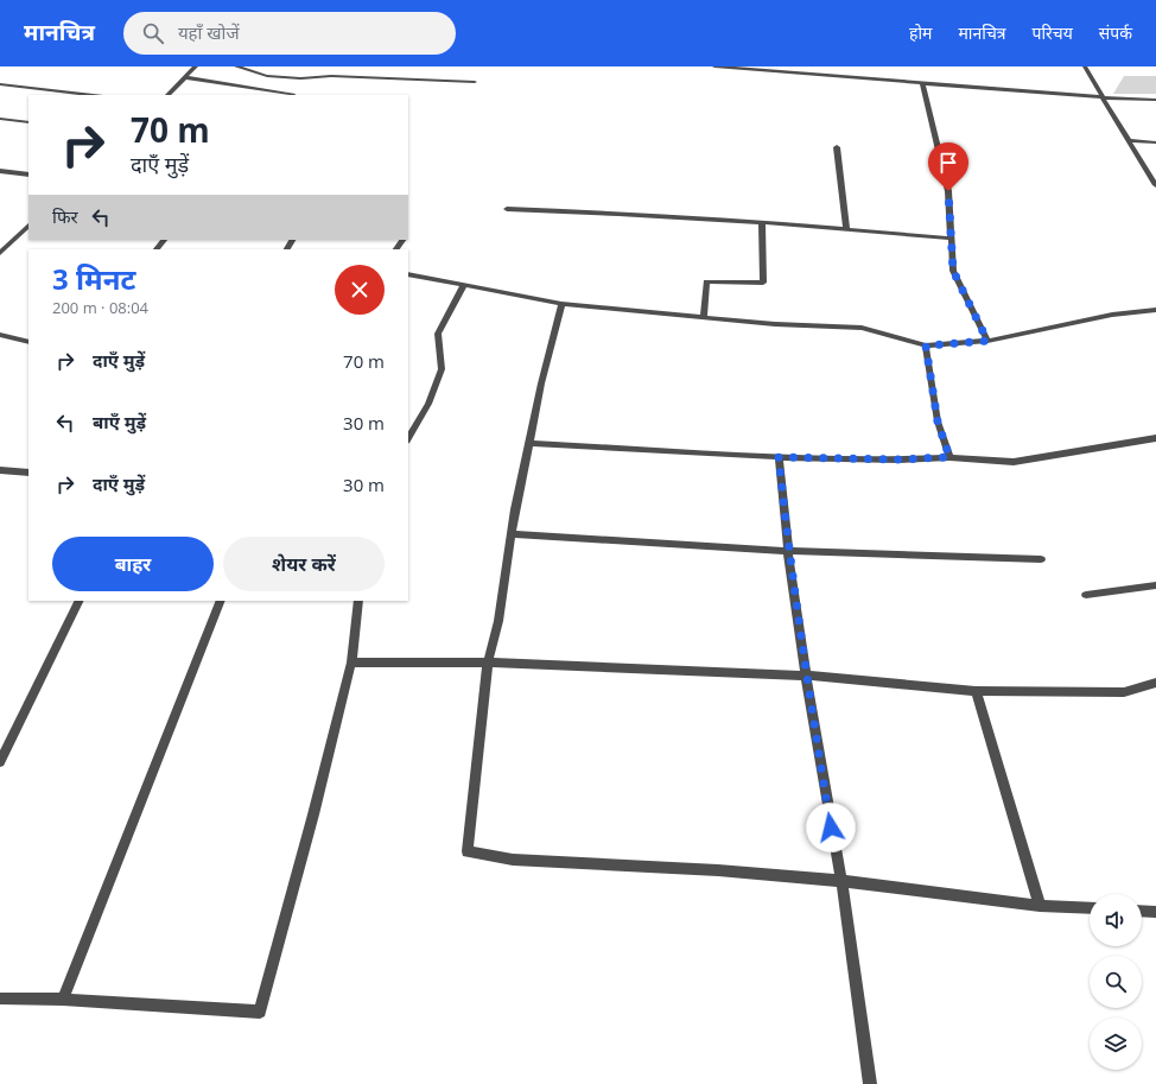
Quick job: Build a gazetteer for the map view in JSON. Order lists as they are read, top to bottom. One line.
{"page":{"header":"मानचित्र","search":"यहाँ खोजें","nav":["होम","मानचित्र","परिचय","संपर्क"],"turn":["70 m","दाएँ मुड़ें"],"then":"फिर","heading":["3 मिनट","200 m · 08:04"],"list":[{"name":"दाएँ मुड़ें","value":"70 m"},{"name":"बाएँ मुड़ें","value":"30 m"},{"name":"दाएँ मुड़ें","value":"30 m"}],"buttons":["बाहर","शेयर करें"]}}
